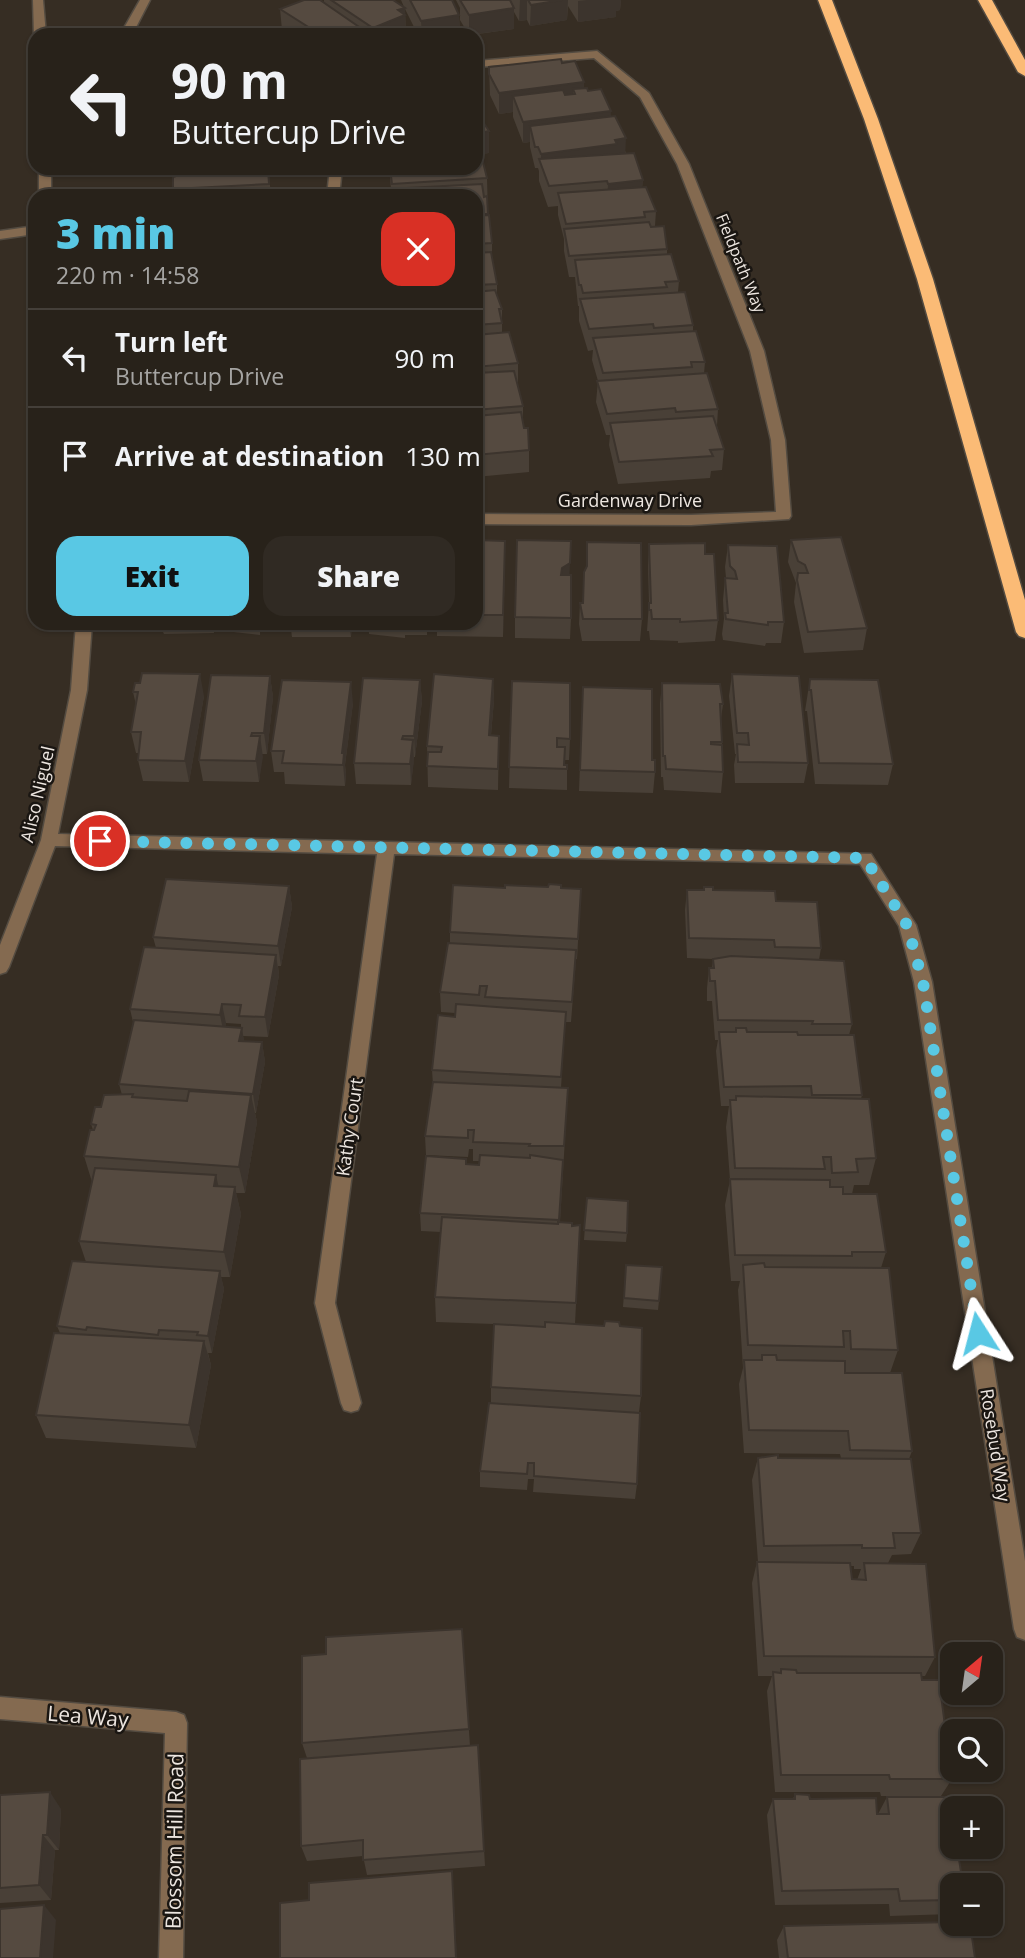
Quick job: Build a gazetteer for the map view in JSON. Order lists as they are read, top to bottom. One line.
{"streets":{"street":["Fieldpath Way","Gardenway Drive","Aliso Niguel","Kathy Court","Rosebud Way","Lea Way","Blossom Hill Road"]},"crossings":[["Fieldpath Way","Gardenway Drive"],["Kathy Court","Rosebud Way"],["Lea Way","Blossom Hill Road"]],"north":"top right","page":{"turn":["90 m","Buttercup Drive"],"heading":["3 min","220 m · 14:58"],"list":[{"name":"Turn left","note":"Buttercup Drive","value":"90 m"},{"name":"Arrive at destination","value":"130 m"}],"buttons":["Exit","Share"],"map_buttons":["+","−"]}}
